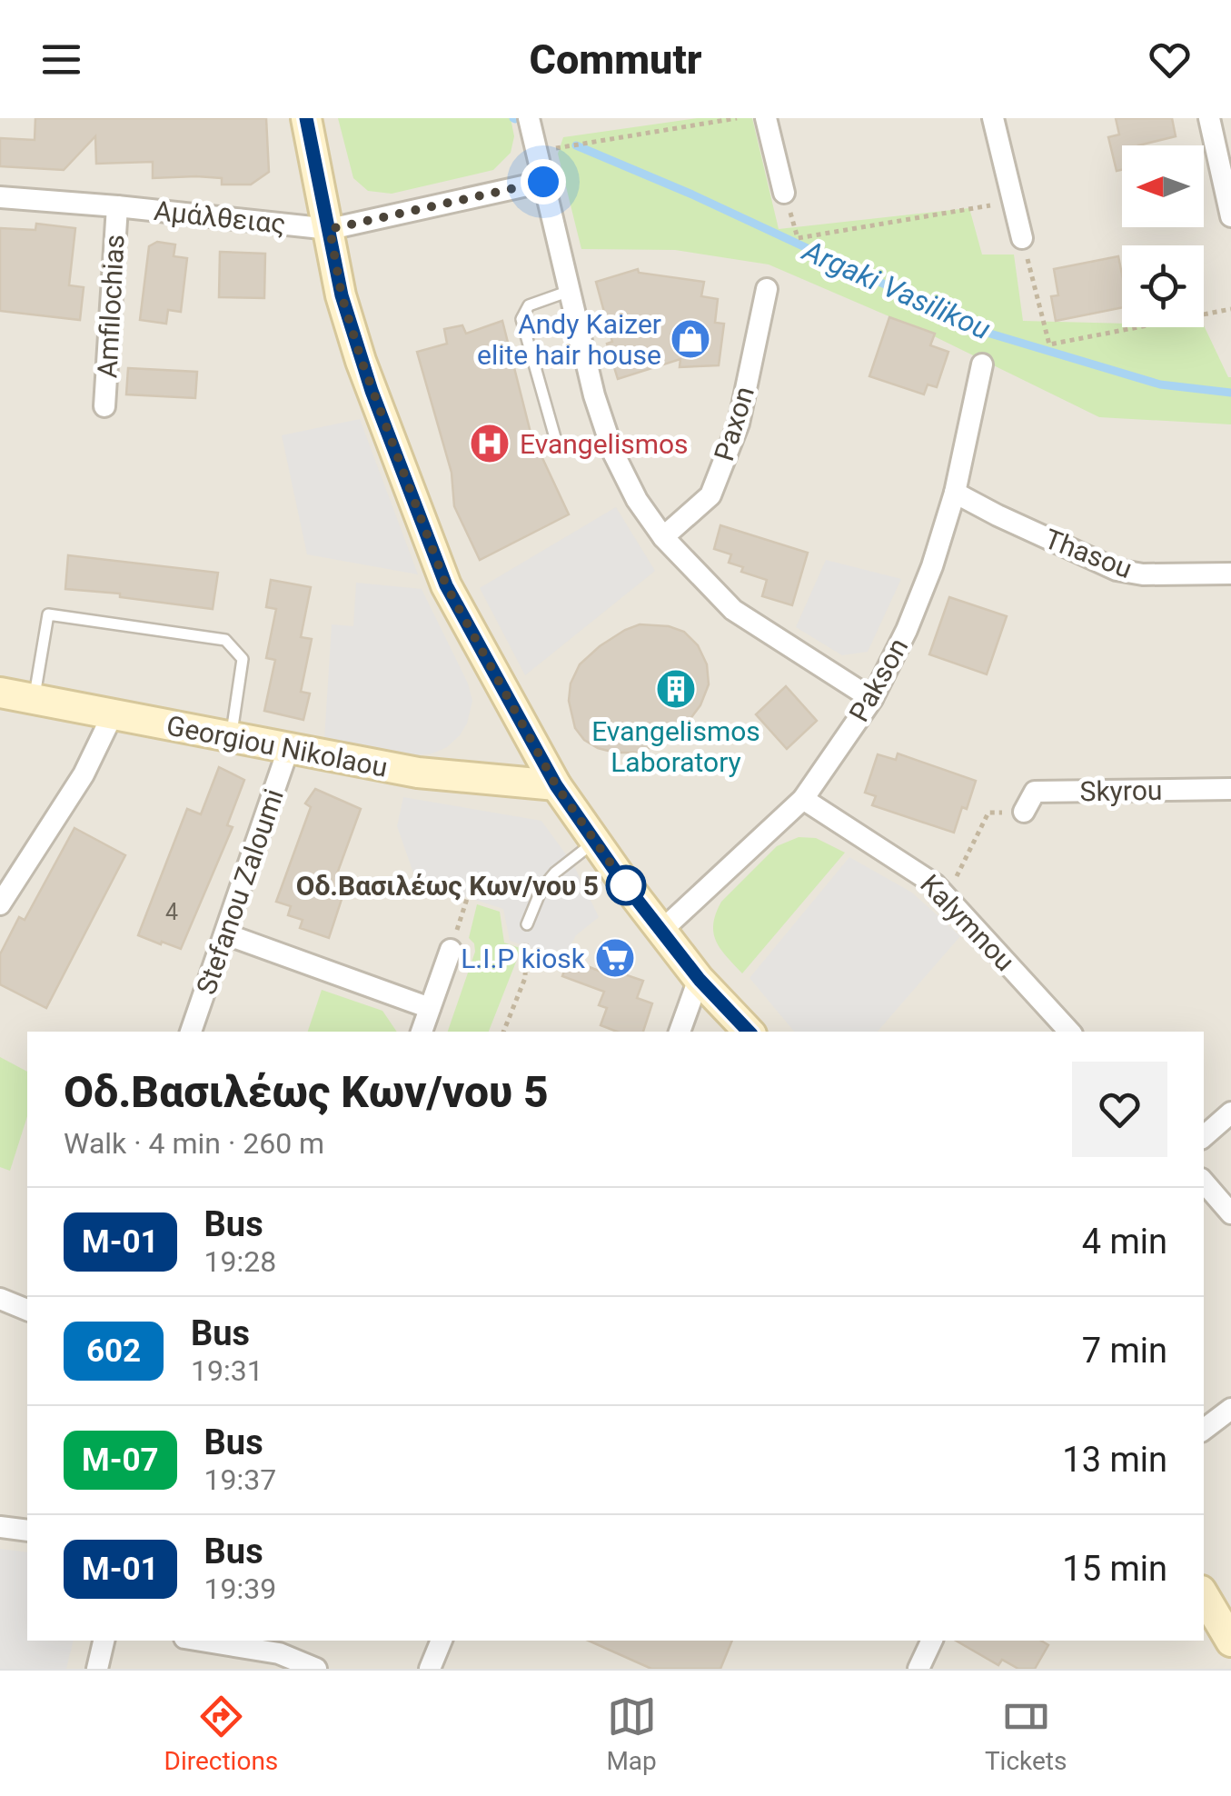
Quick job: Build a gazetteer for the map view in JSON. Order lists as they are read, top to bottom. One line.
{"streets":{"street":["Αμάλθειας","Amfilochias","Paxon","Thasou","Pakson","Georgiou Nikolaou","Skyrou","Stefanou Zaloumi","Kalymnou"]},"crossings":[["Αμάλθειας","Amfilochias"],["Thasou","Pakson"],["Pakson","Kalymnou"],["Georgiou Nikolaou","Stefanou Zaloumi"]],"water":["Argaki Vasilikou"],"places":{"shop":["Andy Kaizer elite hair house"],"hospital":["Evangelismos"],"building":["Evangelismos Laboratory"],"other":["Οδ.Βασιλέως Κων/νου 5"],"supermarket":["L.I.P kiosk"]},"lines":["bus line M-01"],"house_numbers":["4"],"north":"left","page":{"header":"Commutr","heading":["Οδ.Βασιλέως Κων/νου 5","Walk · 4 min · 260 m"],"list":[{"mark":"M-01","name":"Bus","note":"19:28","value":"4 min"},{"mark":"602","name":"Bus","note":"19:31","value":"7 min"},{"mark":"M-07","name":"Bus","note":"19:37","value":"13 min"},{"mark":"M-01","name":"Bus","note":"19:39","value":"15 min"}],"tabs":["Directions","Map","Tickets"]}}
